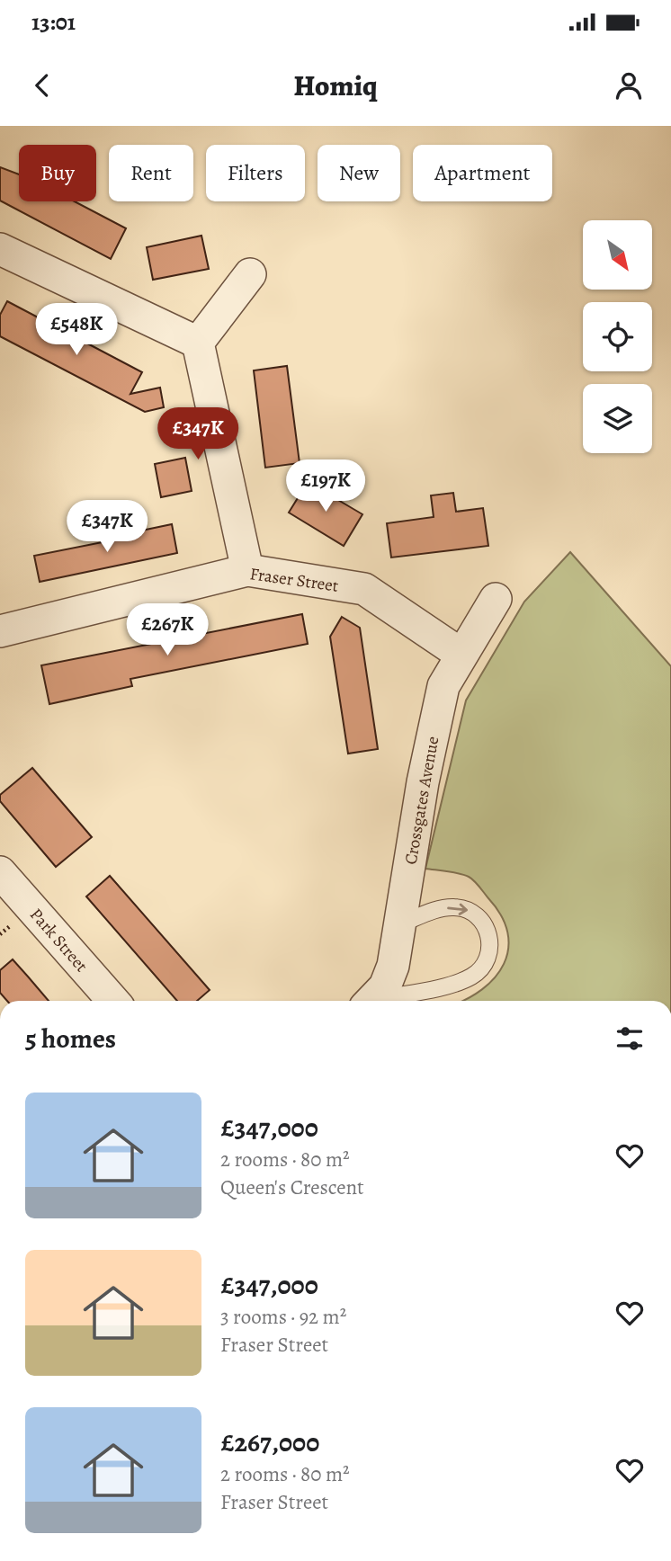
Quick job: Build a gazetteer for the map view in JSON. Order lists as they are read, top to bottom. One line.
{"streets":{"street":["Fraser Street","Crossgates Avenue","Park Street"]},"crossings":[["Fraser Street","Crossgates Avenue"]],"north":"bottom right","page":{"status":"13:01","header":"Homiq","chip":["Buy","Rent","Filters","New","Apartment"],"price":["£548K","£347K","£197K","£347K","£267K"],"heading":"5 homes","list":[{"name":"£347,000","note":"2 rooms · 80 m² · Queen's Crescent"},{"name":"£347,000","note":"3 rooms · 92 m² · Fraser Street"},{"name":"£267,000","note":"2 rooms · 80 m² · Fraser Street"}]}}
